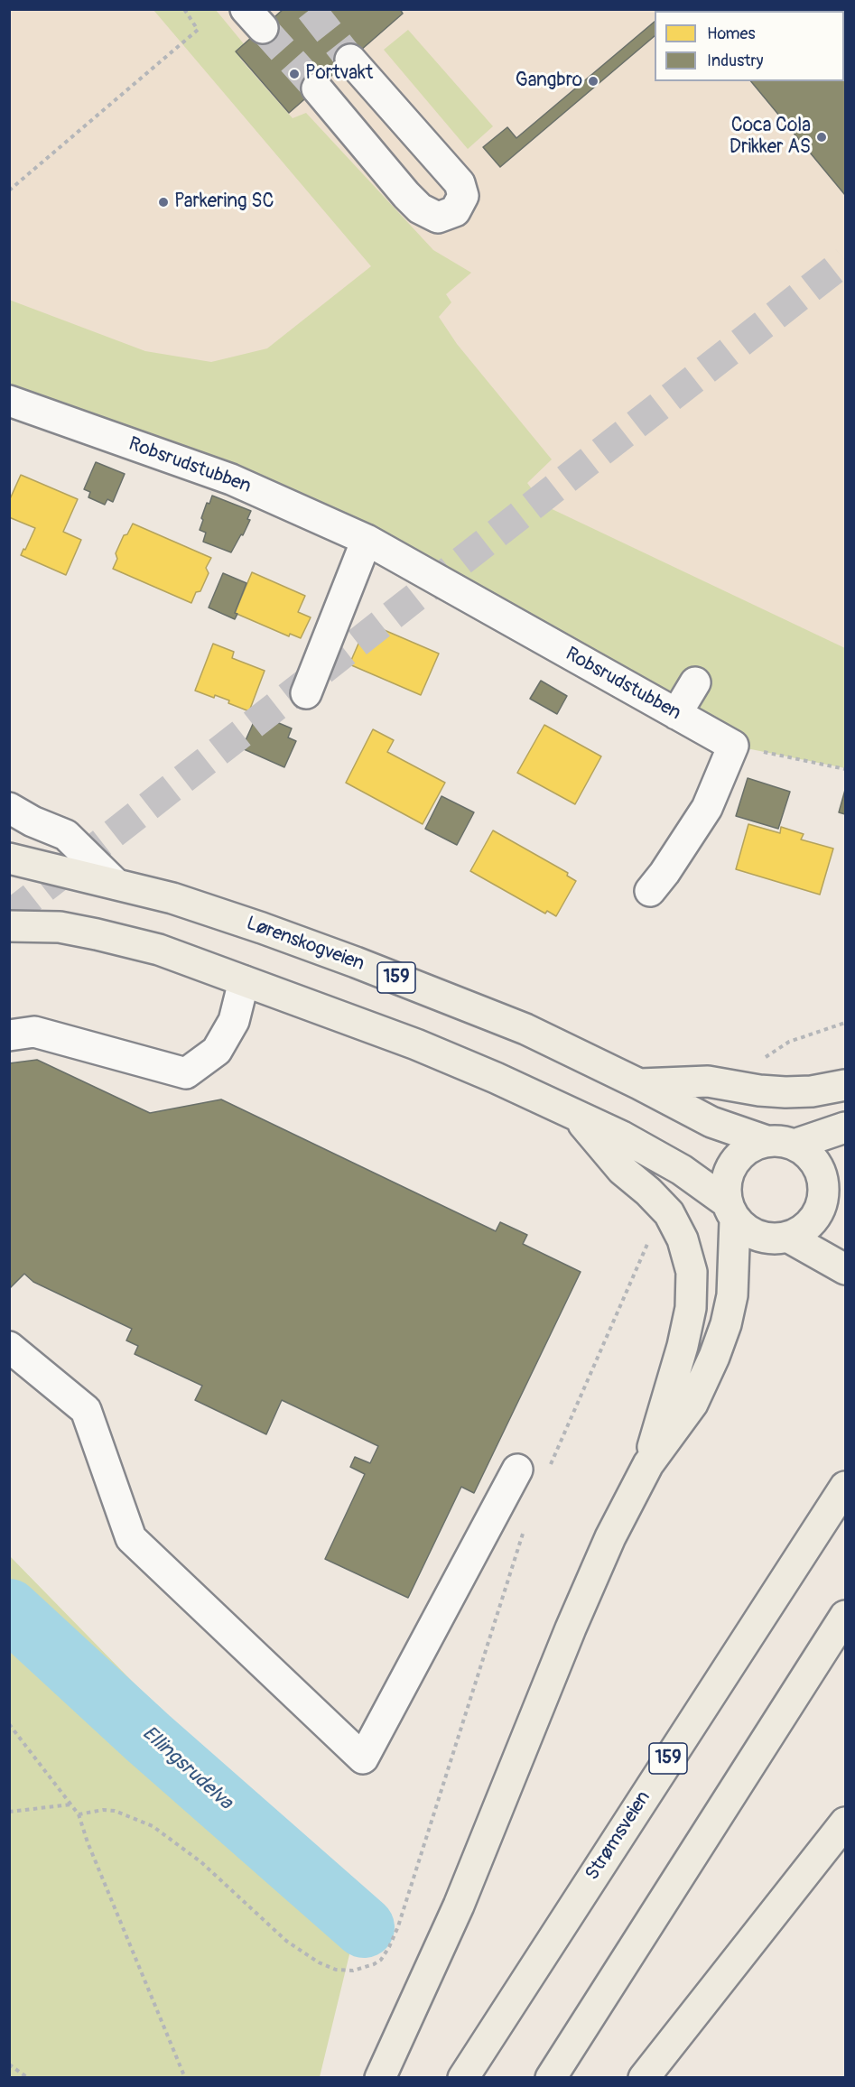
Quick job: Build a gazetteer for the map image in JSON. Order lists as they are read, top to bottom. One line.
{"streets":{"highway":["Lørenskogveien","159","Strømsveien"],"street":["Robsrudstubben"]},"crossings":[["Lørenskogveien","159"]],"water":["Ellingsrudelva"],"places":["Portvakt","Gangbro","Coca Cola Drikker AS","Parkering SC"],"legend":["Homes","Industry"]}
